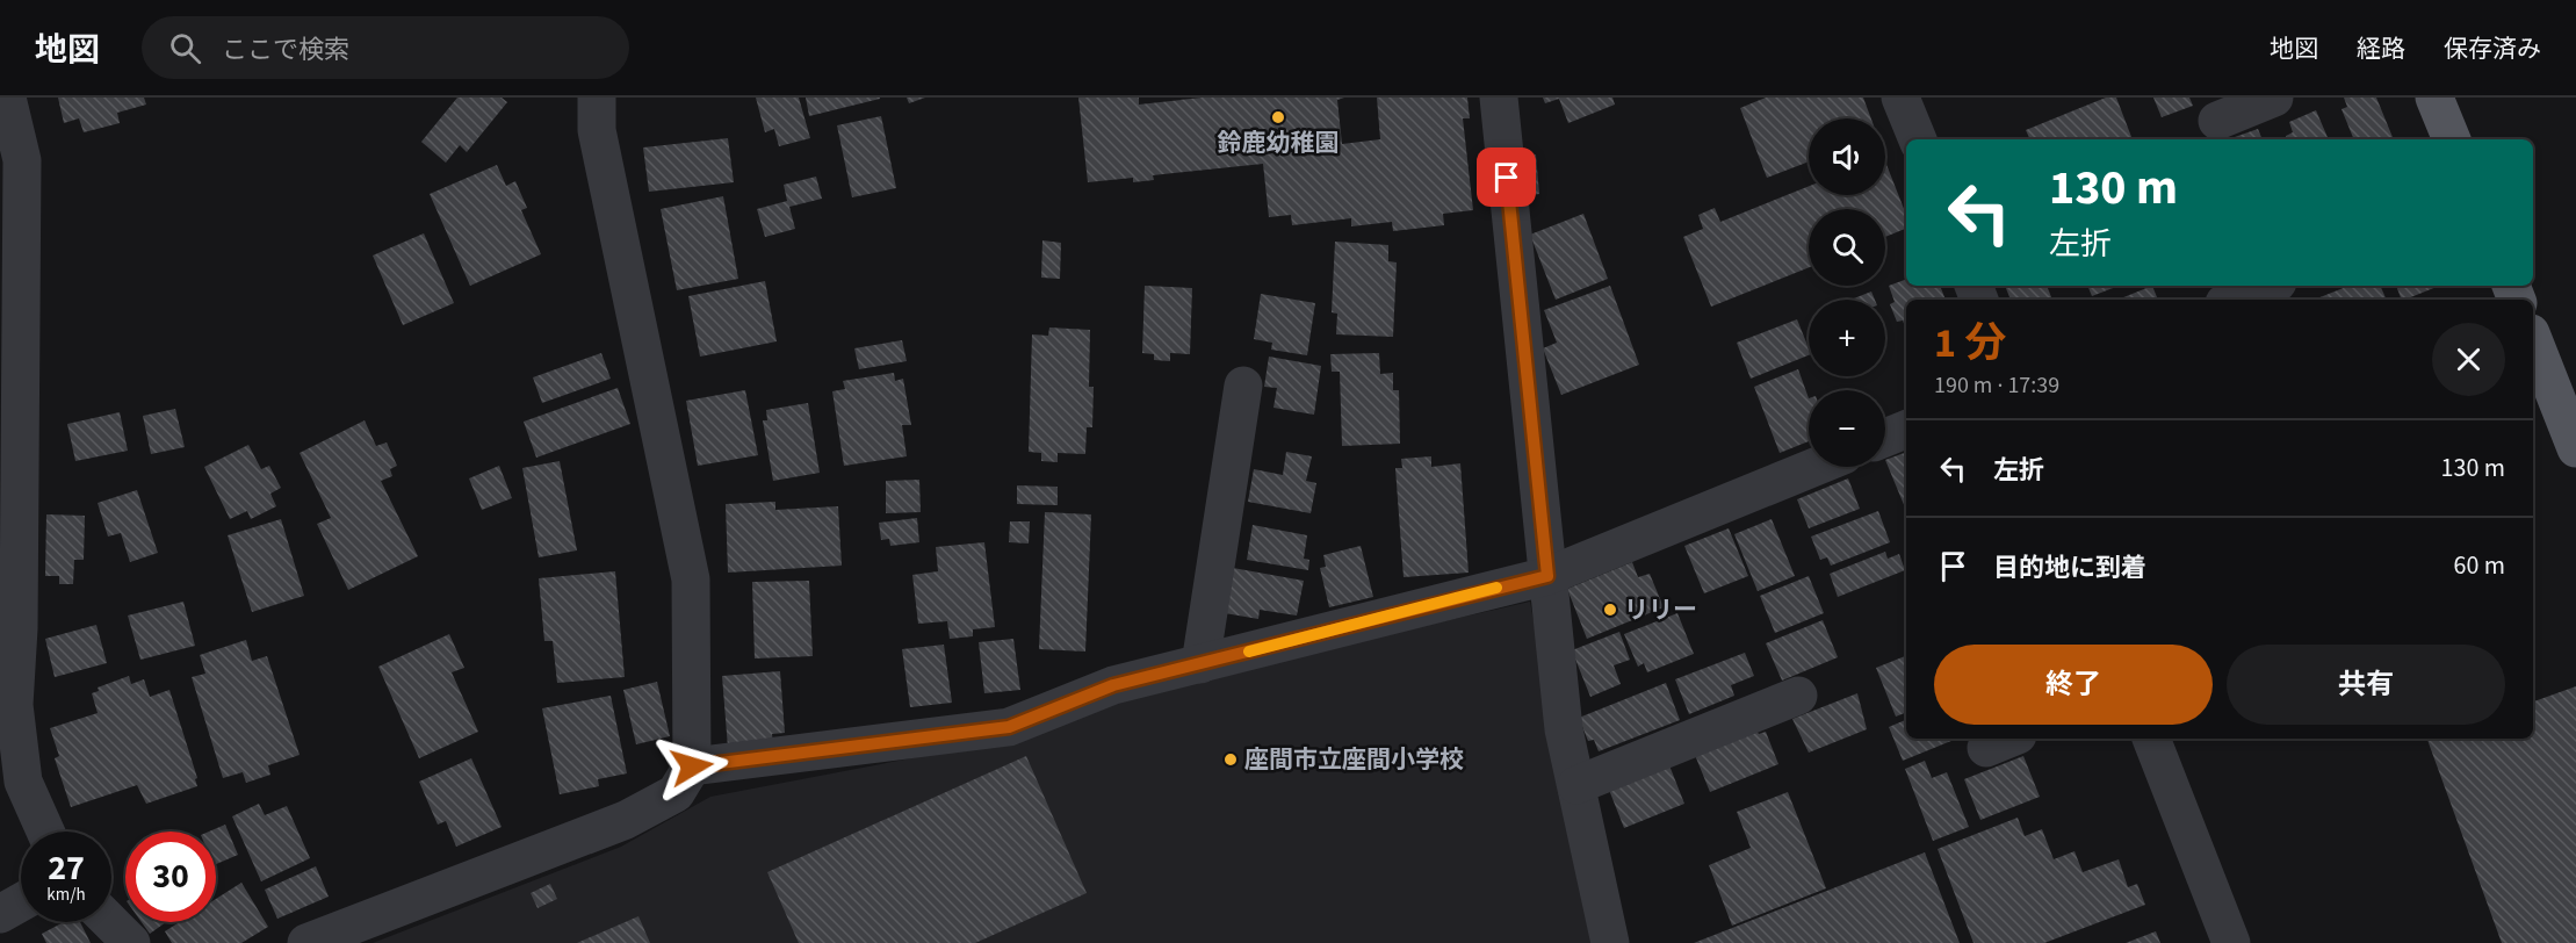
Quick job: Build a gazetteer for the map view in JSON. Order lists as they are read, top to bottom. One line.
{"places":["鈴鹿幼稚園","リリー","座間市立座間小学校"],"page":{"header":"地図","search":"ここで検索","nav":["地図","経路","保存済み"],"map_buttons":["+","−"],"turn":["130 m","左折"],"heading":["1 分","190 m · 17:39"],"list":[{"name":"左折","value":"130 m"},{"name":"目的地に到着","value":"60 m"}],"buttons":["終了","共有"],"speed":"27 km/h","limit":"30"}}
